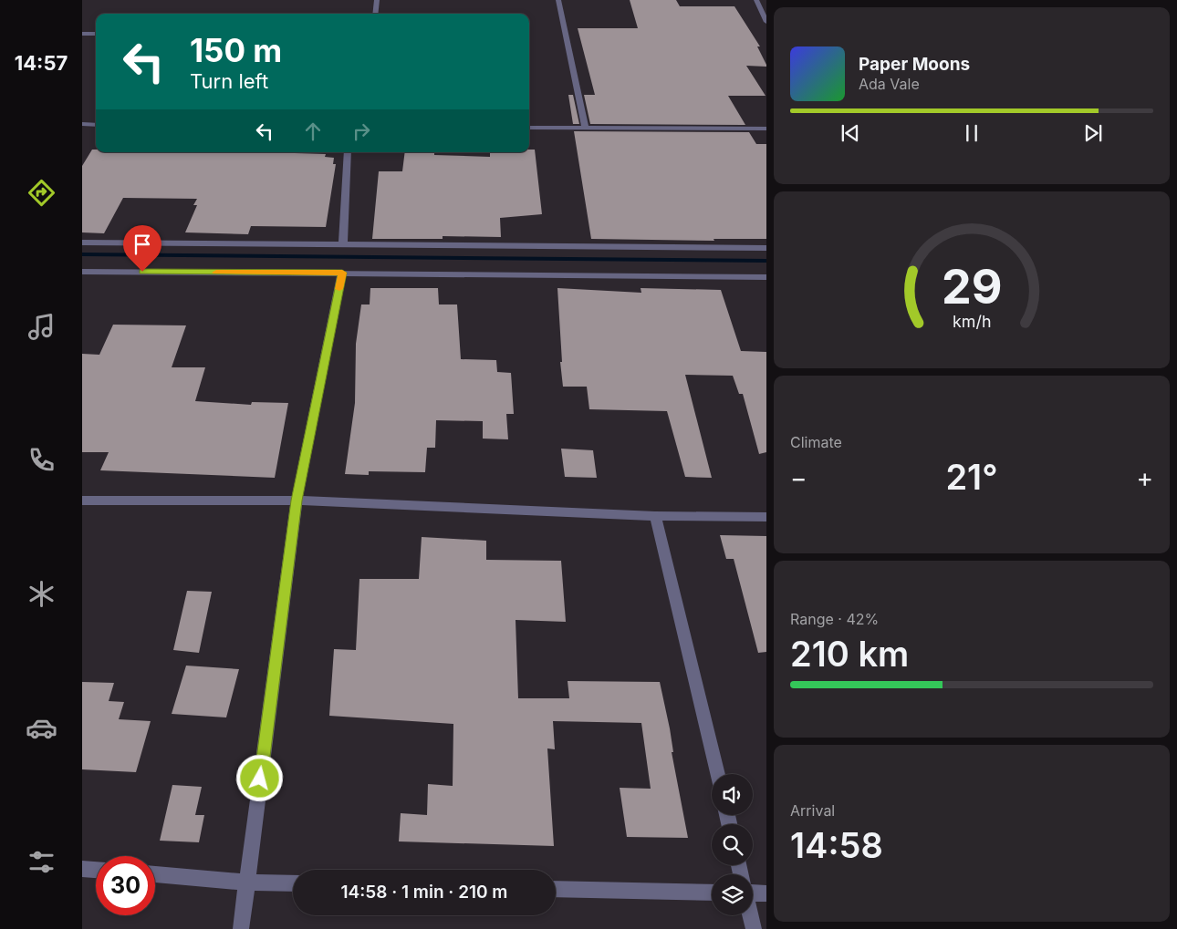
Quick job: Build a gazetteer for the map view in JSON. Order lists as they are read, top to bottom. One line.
{"page":{"tabs":"14:57","turn":["150 m","Turn left"],"song":["Paper Moons","Ada Vale"],"tile":["Climate",["Range · 42%","210 km"],["Arrival","14:58"]],"heat":["−","21°","+"],"limit":"30","trip":"14:58 · 1 min · 210 m","gauge":["29","km/h"]}}
